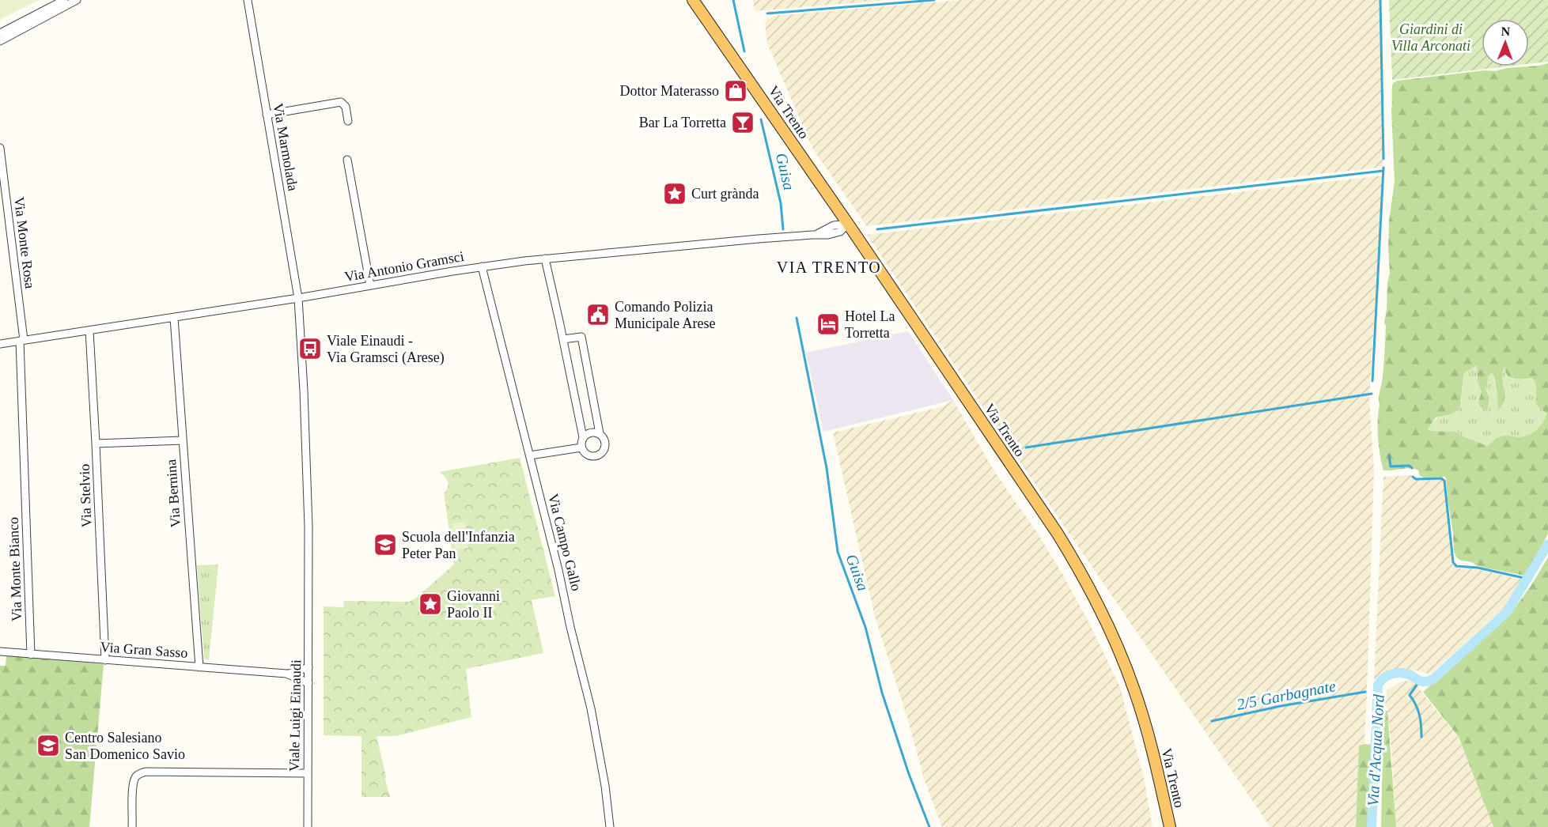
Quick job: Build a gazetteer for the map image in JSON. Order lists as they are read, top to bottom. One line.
{"streets":{"main road":["Via Trento"],"street":["Via Marmolada","Via Monte Rosa","Via Antonio Gramsci","Via Bernina","Via Stelvio","Via Campo Gallo","Via Monte Bianco","Via Gran Sasso","Viale Luigi Einaudi"]},"crossings":[["Via Trento","Via Antonio Gramsci"],["Via Marmolada","Via Antonio Gramsci"],["Via Marmolada","Viale Luigi Einaudi"],["Via Monte Rosa","Via Antonio Gramsci"],["Via Monte Rosa","Via Monte Bianco"],["Via Antonio Gramsci","Via Bernina"],["Via Antonio Gramsci","Via Stelvio"],["Via Antonio Gramsci","Via Campo Gallo"],["Via Antonio Gramsci","Via Monte Bianco"],["Via Antonio Gramsci","Viale Luigi Einaudi"],["Via Bernina","Via Gran Sasso"],["Via Stelvio","Via Gran Sasso"],["Via Monte Bianco","Via Gran Sasso"],["Via Gran Sasso","Viale Luigi Einaudi"]],"districts":["VIA TRENTO"],"water":["Guisa","2/5 Garbagnate","Via d'Acqua Nord"],"parks":["Giardini di Villa Arconati"],"places":{"shop":["Dottor Materasso"],"bar":["Bar La Torretta"],"place":["Curt grànda","Giovanni Paolo II"],"public building":["Comando Polizia Municipale Arese"],"hotel":["Hotel La Torretta"],"bus stop":["Viale Einaudi - Via Gramsci (Arese)"],"school or university":["Scuola dell'Infanzia Peter Pan","Centro Salesiano San Domenico Savio"]},"north":"top"}
